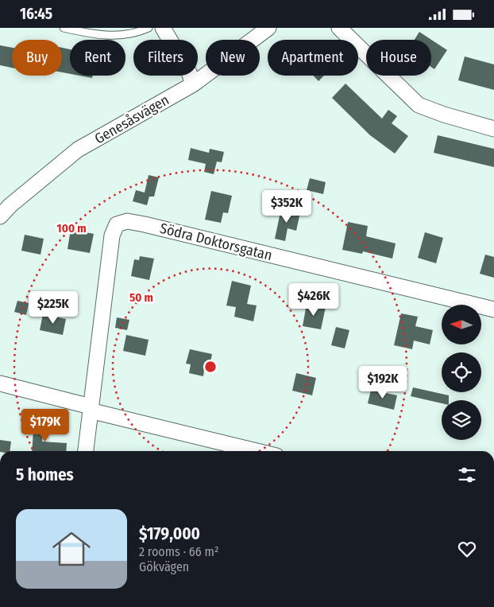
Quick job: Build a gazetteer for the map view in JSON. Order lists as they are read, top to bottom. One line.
{"streets":{"street":["Genesåsvägen","Södra Doktorsgatan"]},"north":"left","page":{"status":"16:45","chip":["Buy","Rent","Filters","New","Apartment","House"],"price":["$352K","$426K","$225K","$192K","$179K"],"heading":"5 homes","list":[{"name":"$179,000","note":"2 rooms · 66 m² · Gökvägen"}]},"rings":["100 m","50 m"]}
